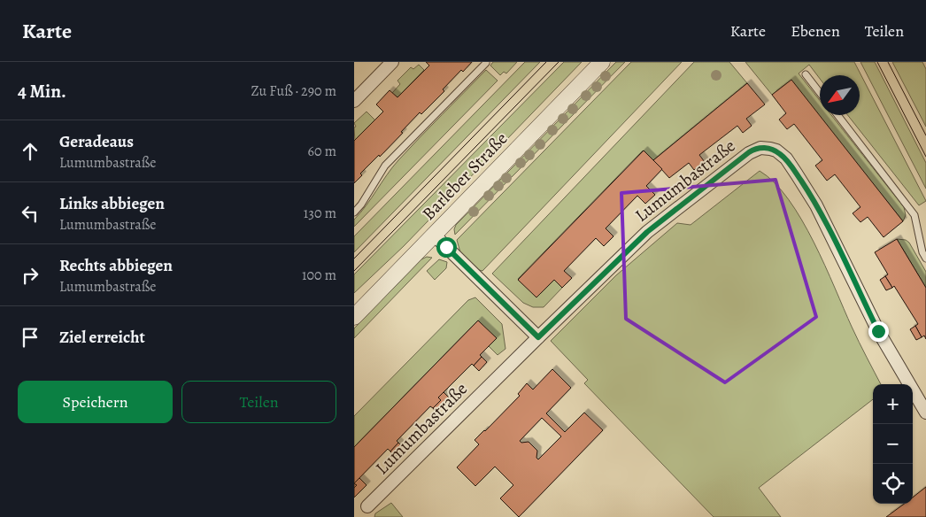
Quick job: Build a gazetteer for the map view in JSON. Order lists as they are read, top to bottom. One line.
{"streets":{"street":["Barleber Straße","Lumumbastraße"]},"north":"bottom left","page":{"header":"Karte","nav":["Karte","Ebenen","Teilen"],"heading":["4 Min.","Zu Fuß · 290 m"],"list":[["Geradeaus","Lumumbastraße","60 m"],["Links abbiegen","Lumumbastraße","130 m"],["Rechts abbiegen","Lumumbastraße","100 m"],"Ziel erreicht"],"buttons":["Speichern","Teilen"],"map_buttons":["+","−"]}}
